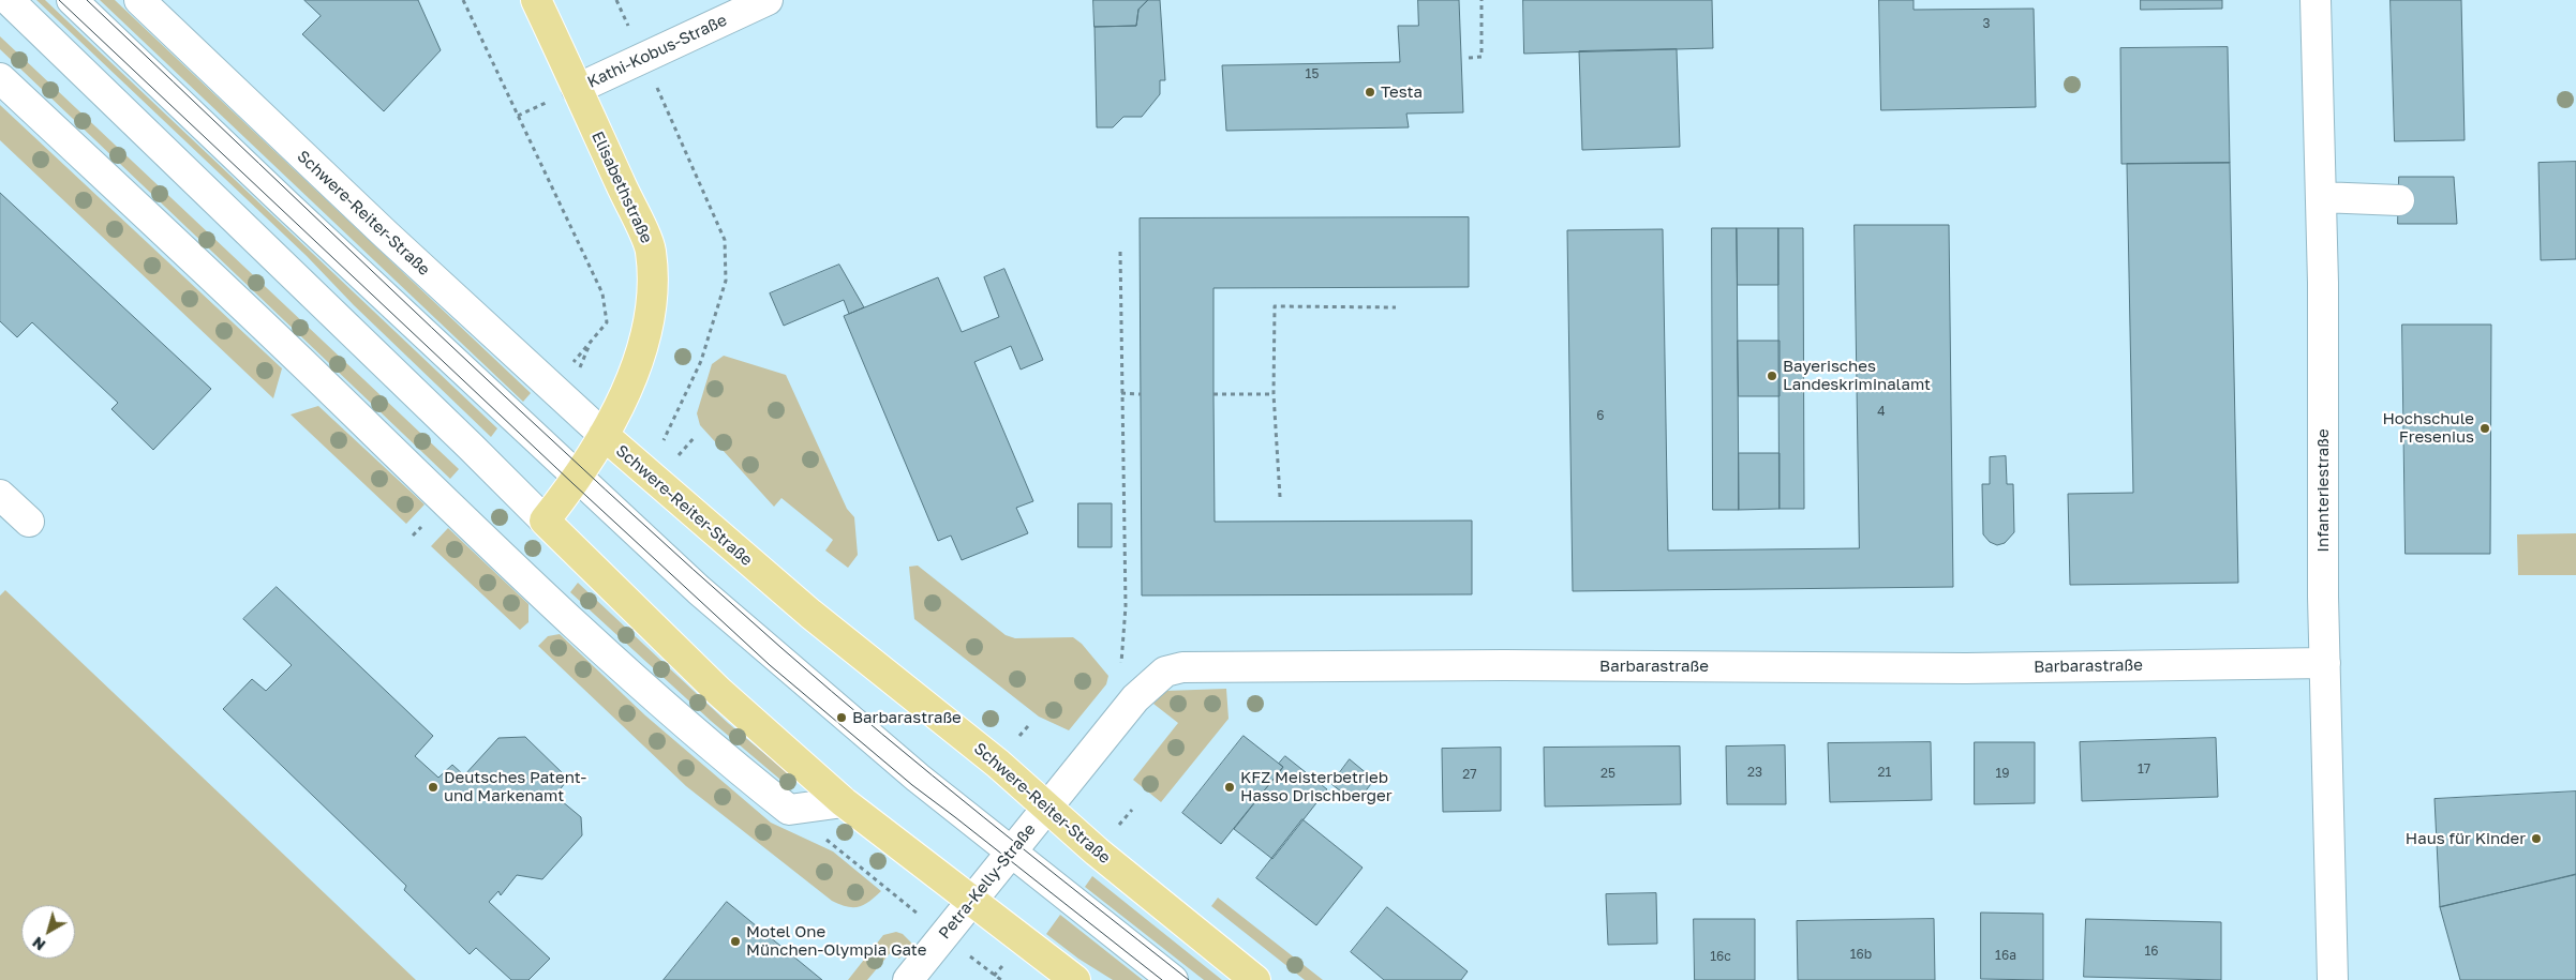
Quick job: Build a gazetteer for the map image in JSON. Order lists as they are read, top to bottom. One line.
{"streets":{"main road":["Elisabethstraße","Schwere-Reiter-Straße"],"street":["Kathi-Kobus-Straße","Infanteriestraße","Barbarastraße","Petra-Kelly-Straße"]},"crossings":[["Kathi-Kobus-Straße","Elisabethstraße"],["Elisabethstraße","Schwere-Reiter-Straße"],["Schwere-Reiter-Straße","Barbarastraße"],["Schwere-Reiter-Straße","Petra-Kelly-Straße"],["Infanteriestraße","Barbarastraße"],["Barbarastraße","Petra-Kelly-Straße"]],"places":["Testa","Bayerisches Landeskriminalamt","Hochschule Fresenius","Barbarastraße","Deutsches Patent- und Markenamt","KFZ Meisterbetrieb Hasso Drischberger","Haus für Kinder","Motel One München-Olympia Gate"],"house_numbers":["3","15","4","6","17","23","21","25","19","27","16","16b","16a","16c"],"north":"bottom left"}
